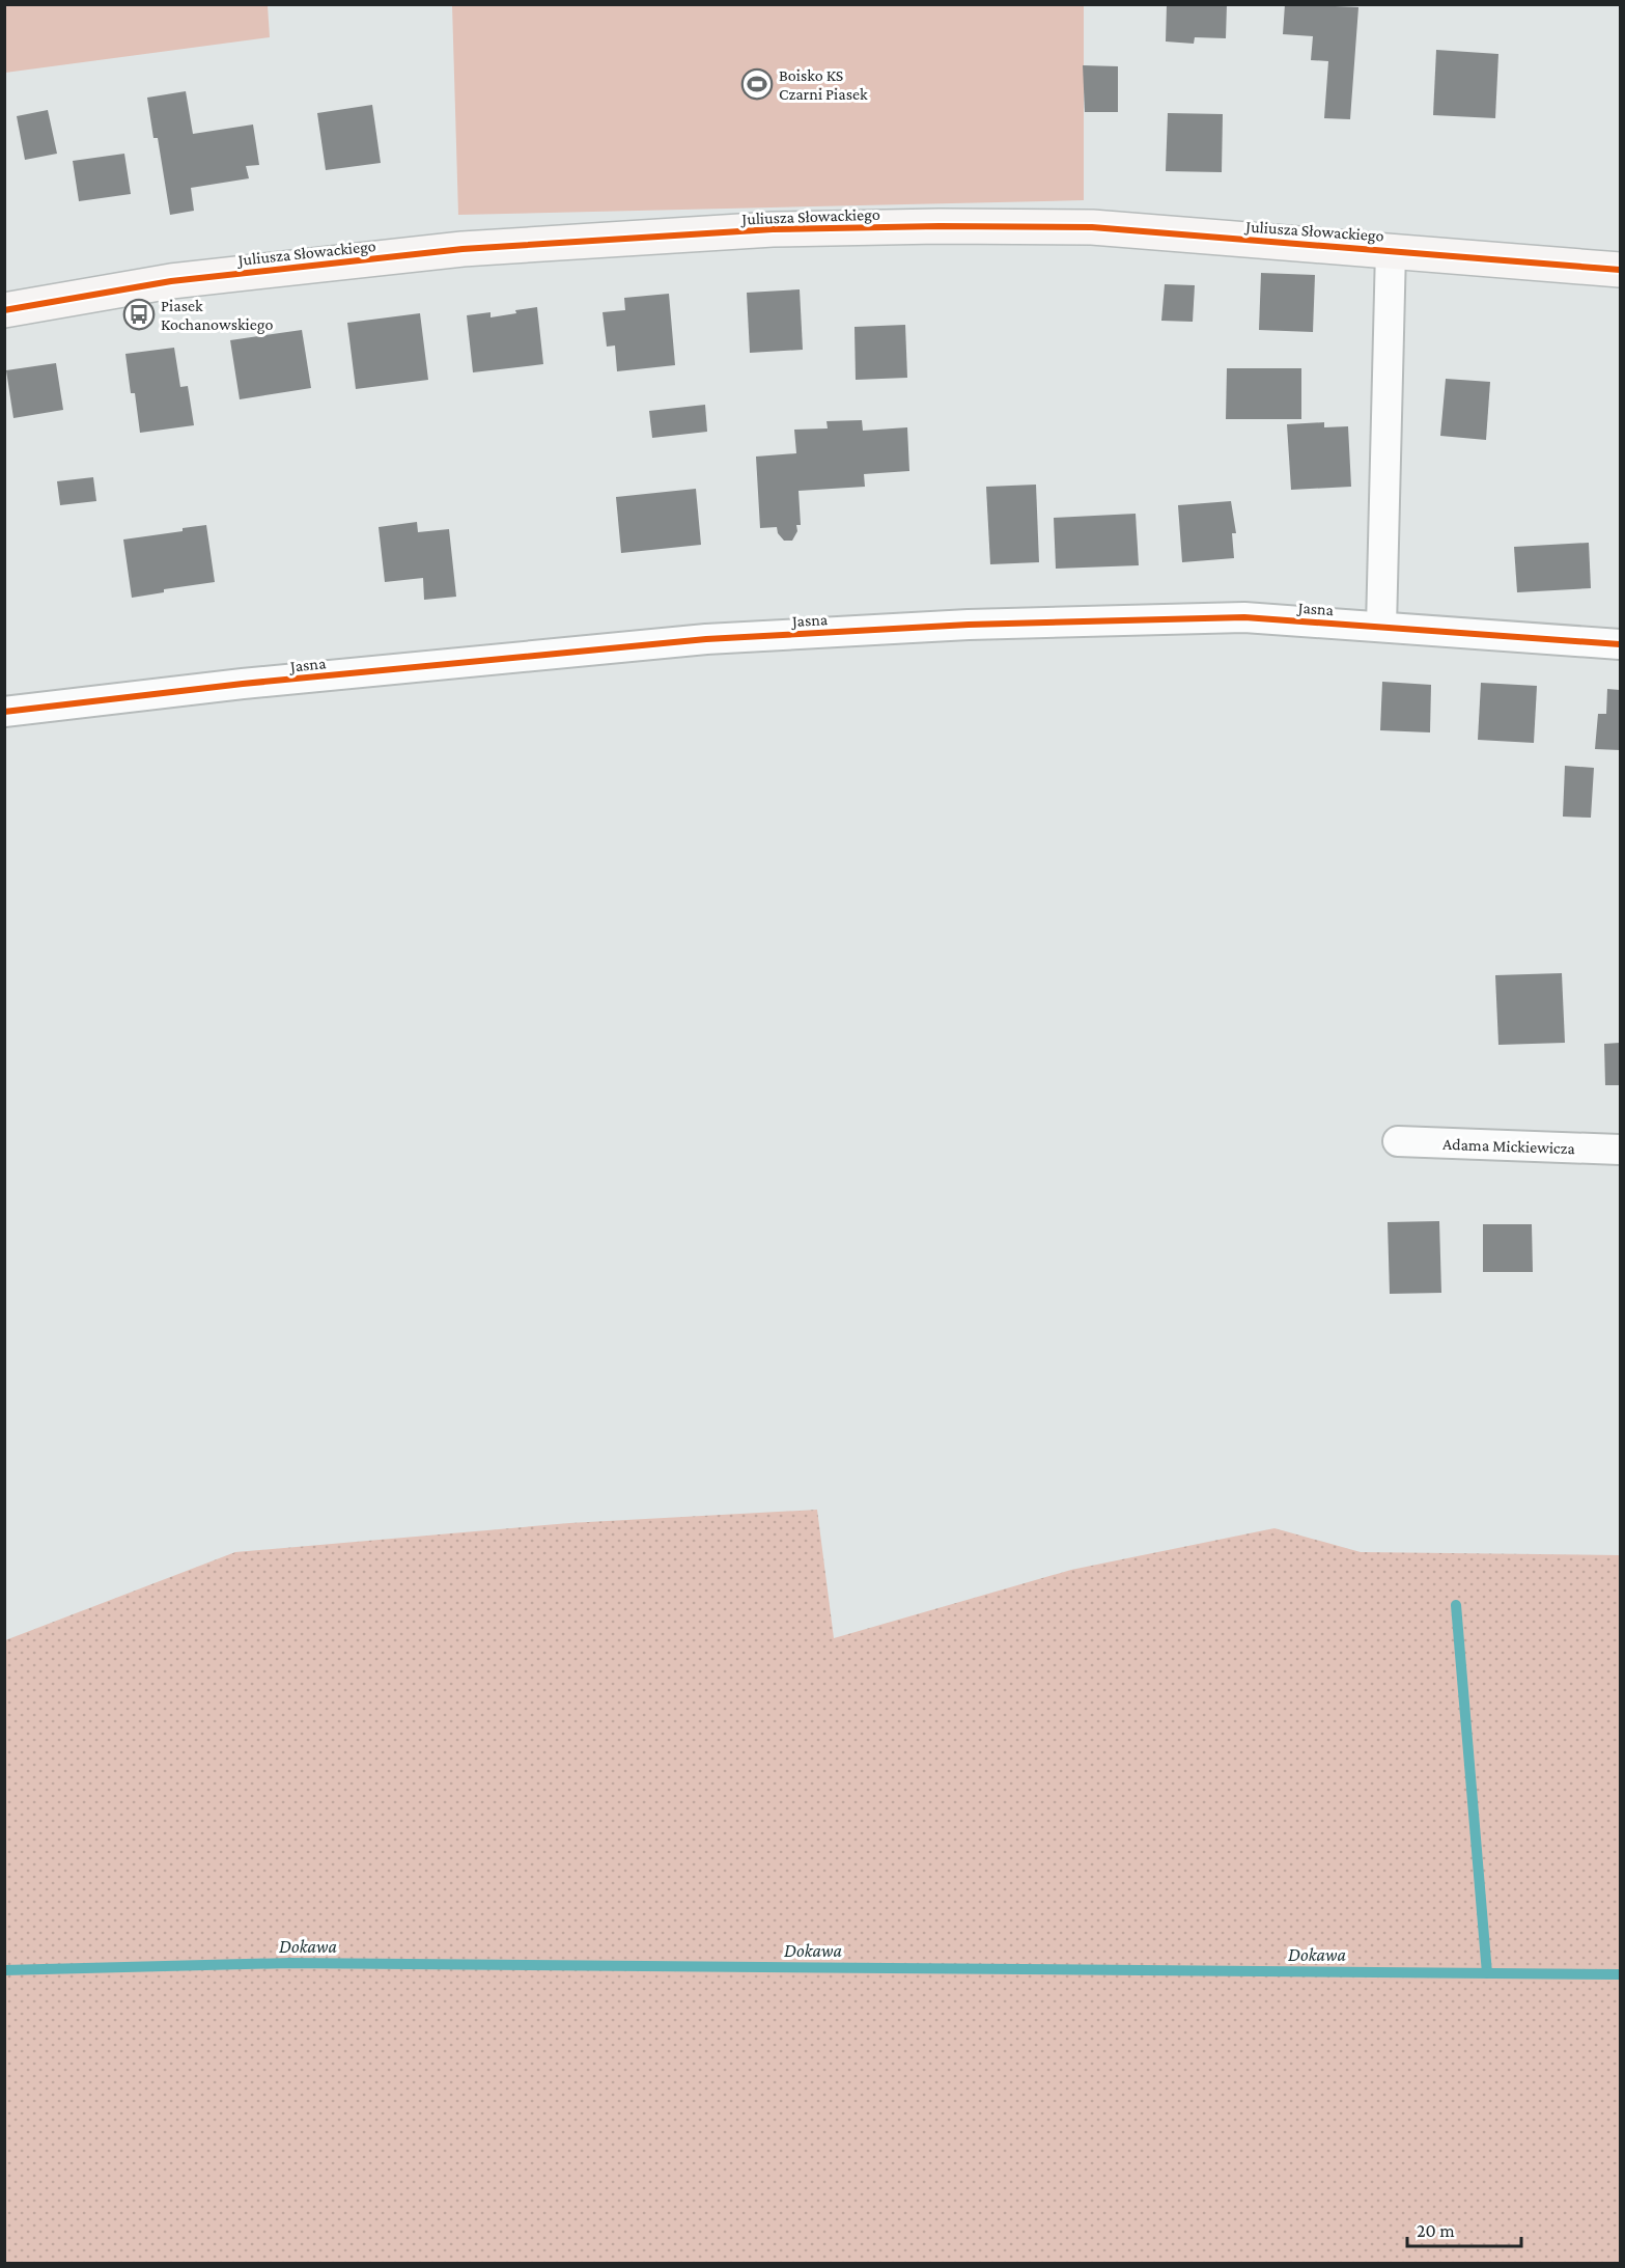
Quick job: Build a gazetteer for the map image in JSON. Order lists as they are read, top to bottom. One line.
{"streets":{"street":["Juliusza Słowackiego","Jasna","Adama Mickiewicza"]},"water":["Dokawa"],"places":{"sports":["Boisko KS Czarni Piasek"],"bus stop":["Piasek Kochanowskiego"]},"scale_bar":"20 m"}
